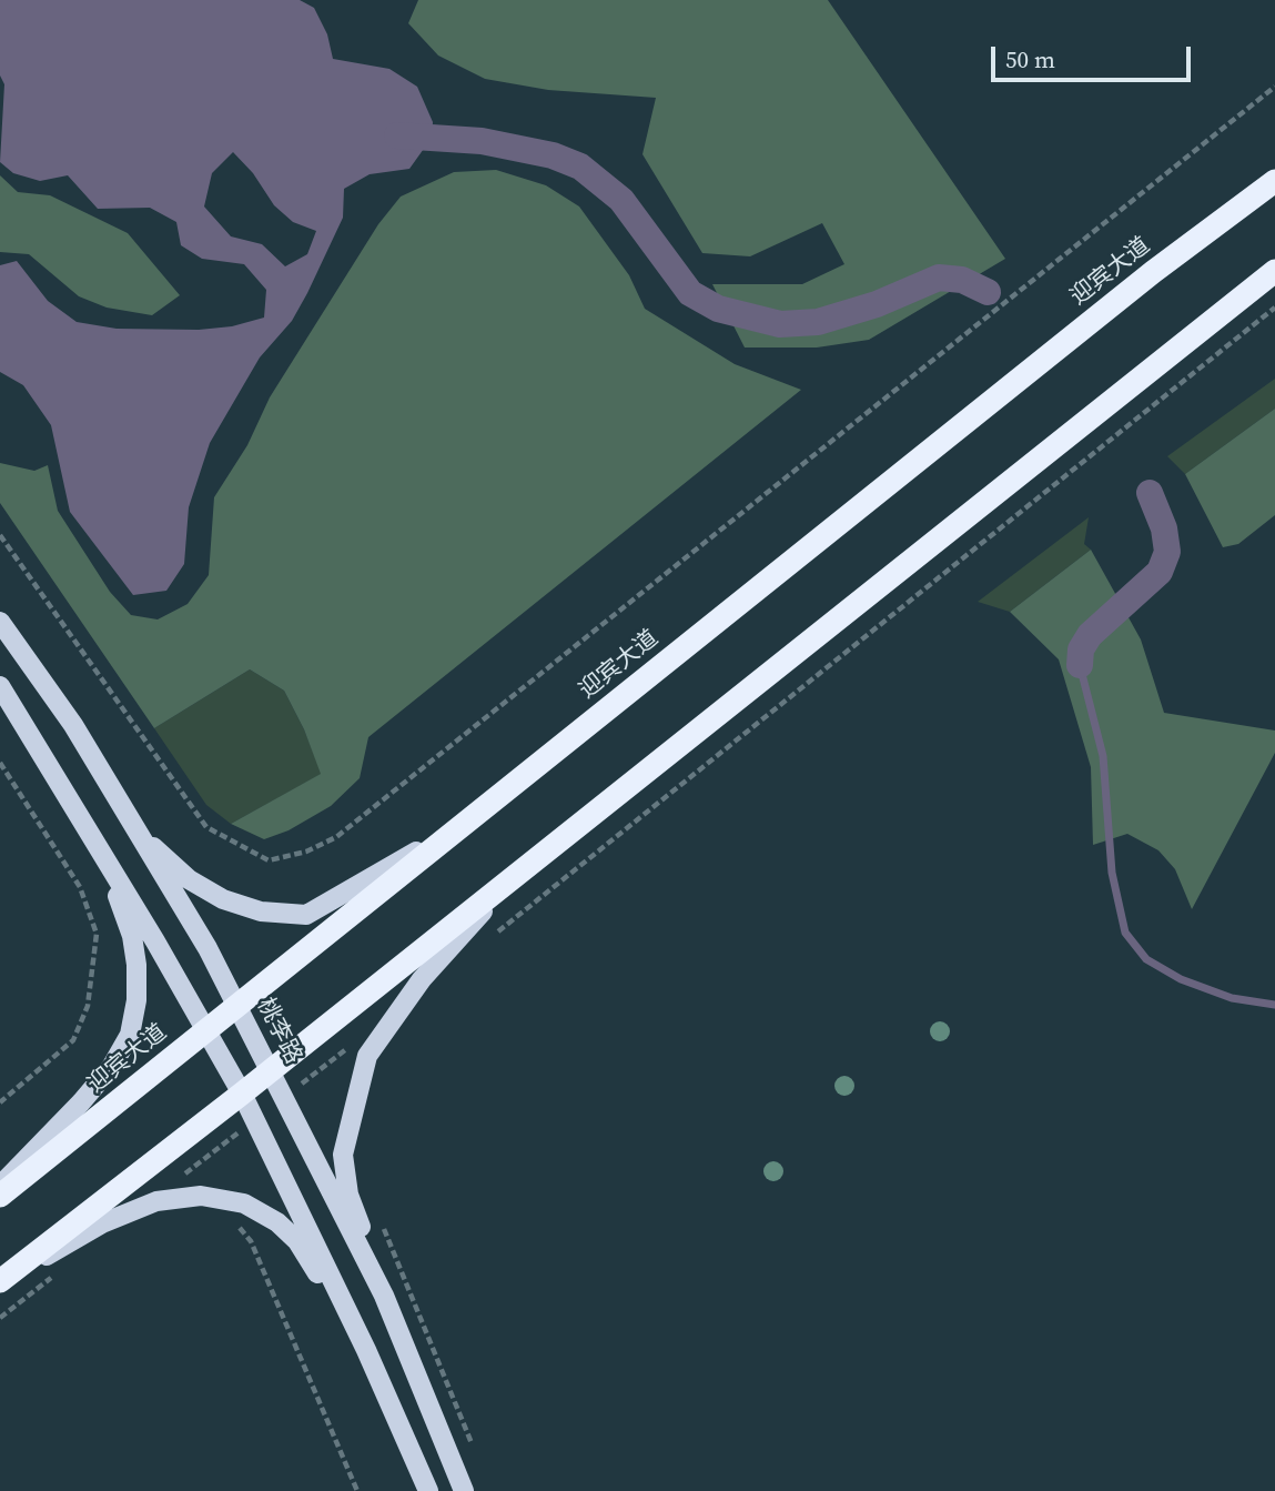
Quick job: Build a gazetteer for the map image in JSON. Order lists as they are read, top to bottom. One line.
{"streets":{"highway":["迎宾大道"],"main road":["桃李路"]},"crossings":[["迎宾大道","桃李路"]],"scale_bar":"50 m"}
